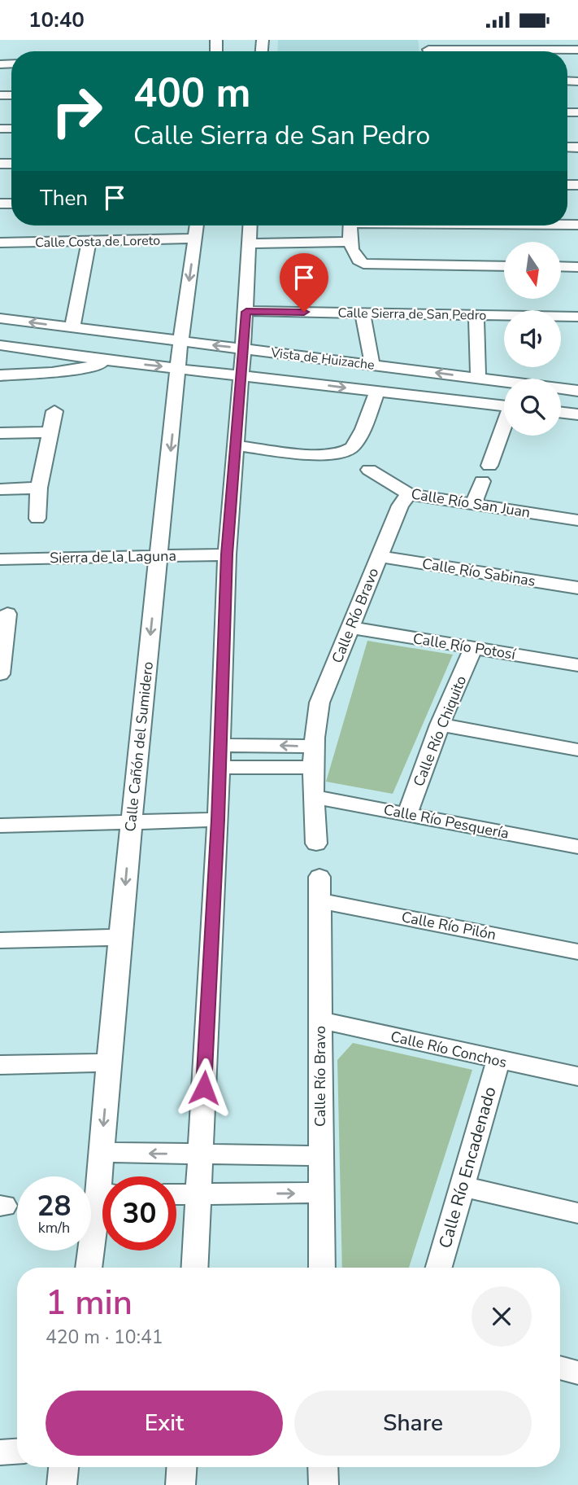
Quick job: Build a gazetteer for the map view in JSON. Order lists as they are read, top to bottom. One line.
{"streets":{"street":["Calle Costa de Loreto","Calle Sierra de San Pedro","Vista de Huizache","Calle Río San Juan","Sierra de la Laguna","Calle Río Sabinas","Calle Río Bravo","Calle Río Potosí","Calle Río Chiquito","Calle Cañón del Sumidero","Calle Río Pesquería","Calle Río Pilón","Calle Río Conchos","Calle Río Encadenado"]},"crossings":[["Calle Costa de Loreto","Calle Cañón del Sumidero"],["Vista de Huizache","Calle Cañón del Sumidero"],["Calle Río San Juan","Calle Río Bravo"],["Sierra de la Laguna","Calle Cañón del Sumidero"],["Calle Río Sabinas","Calle Río Bravo"],["Calle Río Bravo","Calle Río Potosí"],["Calle Río Bravo","Calle Río Pesquería"],["Calle Río Bravo","Calle Río Pilón"],["Calle Río Bravo","Calle Río Conchos"],["Calle Río Potosí","Calle Río Chiquito"],["Calle Río Chiquito","Calle Río Pesquería"],["Calle Río Conchos","Calle Río Encadenado"]],"north":"bottom","page":{"status":"10:40","turn":["400 m","Calle Sierra de San Pedro"],"then":"Then","speed":"28 km/h","limit":"30","heading":["1 min","420 m · 10:41"],"buttons":["Exit","Share"]}}
